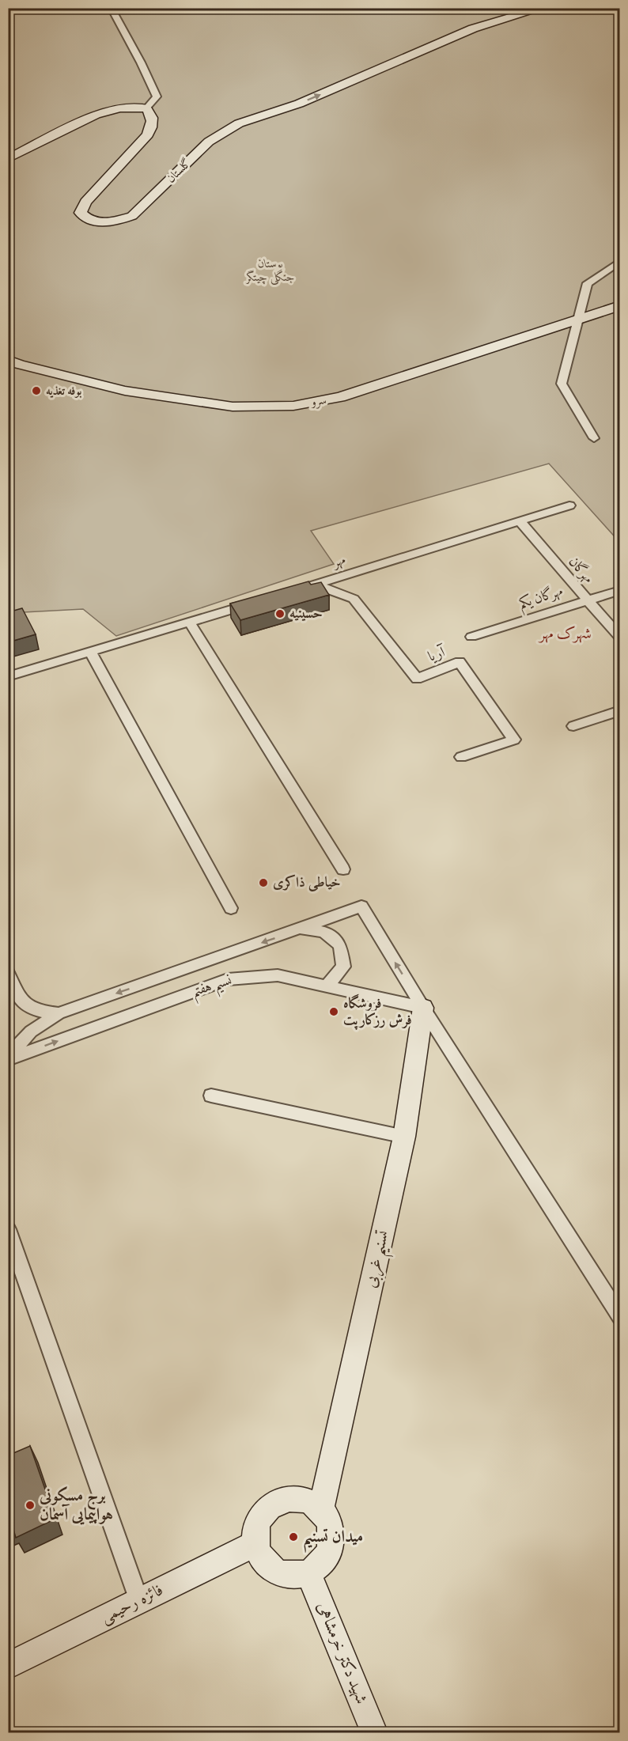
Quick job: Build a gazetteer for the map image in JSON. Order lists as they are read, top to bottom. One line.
{"streets":{"street":["گلستان","سرو","مهر","مهرگان","مهرگان یکم","آریا","نسیم هفتم","تسنیم غربی","فائزه رحیمی","شهید دکتر خرمشاهی"]},"crossings":[["مهر","مهرگان"],["مهر","آریا"],["مهرگان","مهرگان یکم"],["نسیم هفتم","تسنیم غربی"],["تسنیم غربی","فائزه رحیمی"],["تسنیم غربی","شهید دکتر خرمشاهی"],["فائزه رحیمی","شهید دکتر خرمشاهی"]],"districts":["شهرک مهر"],"parks":["بوستان جنگلی چیتگر"],"places":["بوفه تغذیه","حسینیه","خیاطی ذاکری","فروشگاه فرش رزکارپت","برج مسکونی هواپیمایی آسمان","میدان تسنیم"]}
